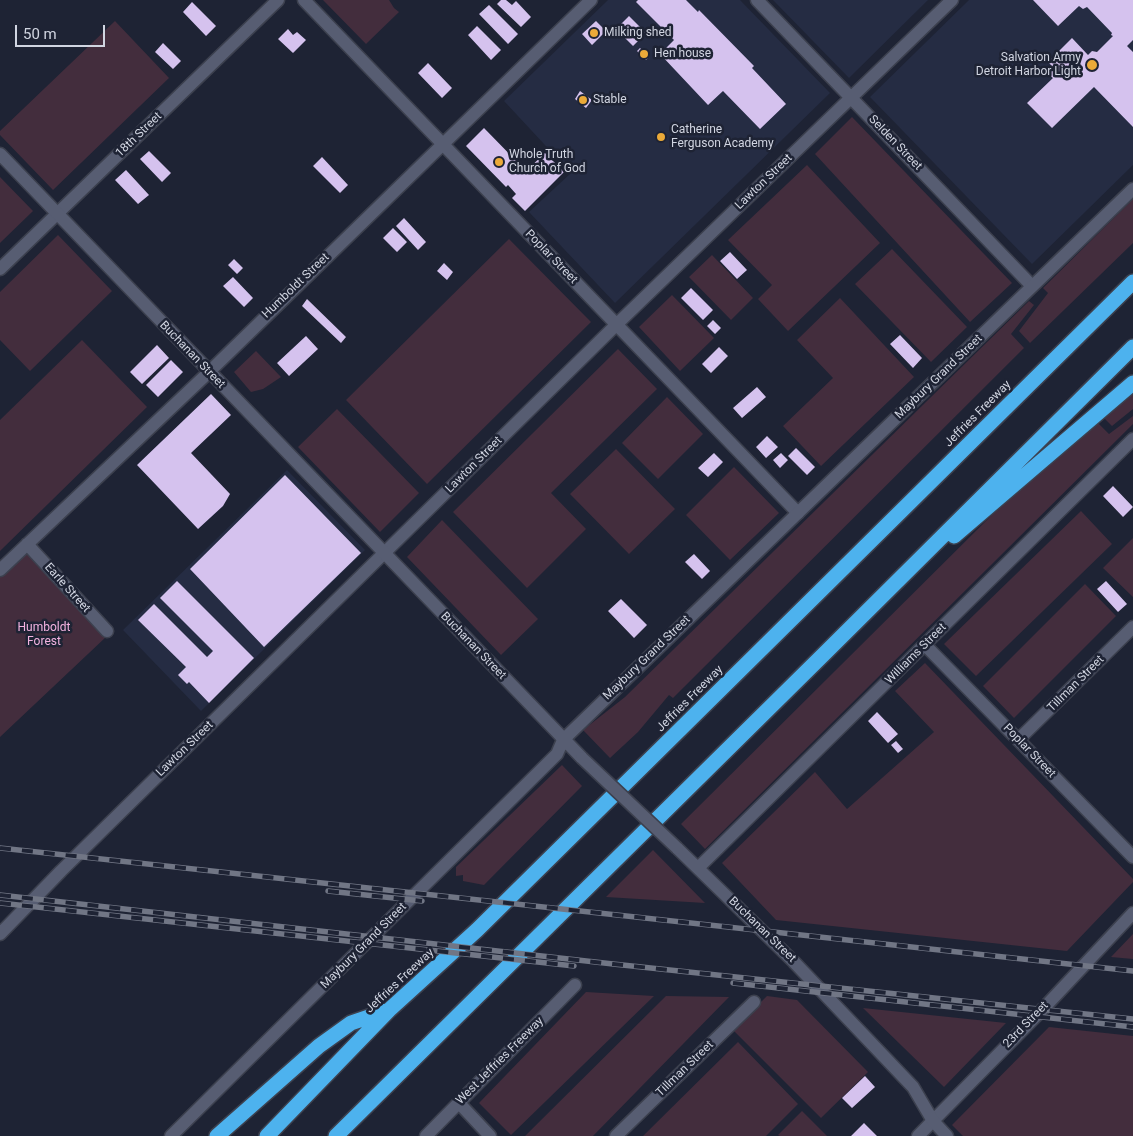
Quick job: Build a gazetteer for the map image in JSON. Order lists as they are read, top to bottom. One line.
{"streets":{"highway":["Jeffries Freeway"],"street":["18th Street","Selden Street","Lawton Street","Poplar Street","Humboldt Street","Buchanan Street","Maybury Grand Street","Earle Street","Williams Street","Tillman Street","23rd Street","West Jeffries Freeway"]},"crossings":[["18th Street","Buchanan Street"],["Selden Street","Lawton Street"],["Selden Street","Maybury Grand Street"],["Lawton Street","Poplar Street"],["Lawton Street","Buchanan Street"],["Poplar Street","Humboldt Street"],["Poplar Street","Maybury Grand Street"],["Poplar Street","Williams Street"],["Poplar Street","Tillman Street"],["Humboldt Street","Buchanan Street"],["Humboldt Street","Earle Street"],["Buchanan Street","Maybury Grand Street"],["Buchanan Street","Williams Street"],["Buchanan Street","23rd Street"]],"parks":["Humboldt Forest"],"places":["Milking shed","Hen house","Salvation Army Detroit Harbor Light","Stable","Catherine Ferguson Academy","Whole Truth Church of God"],"scale_bar":"50 m"}
